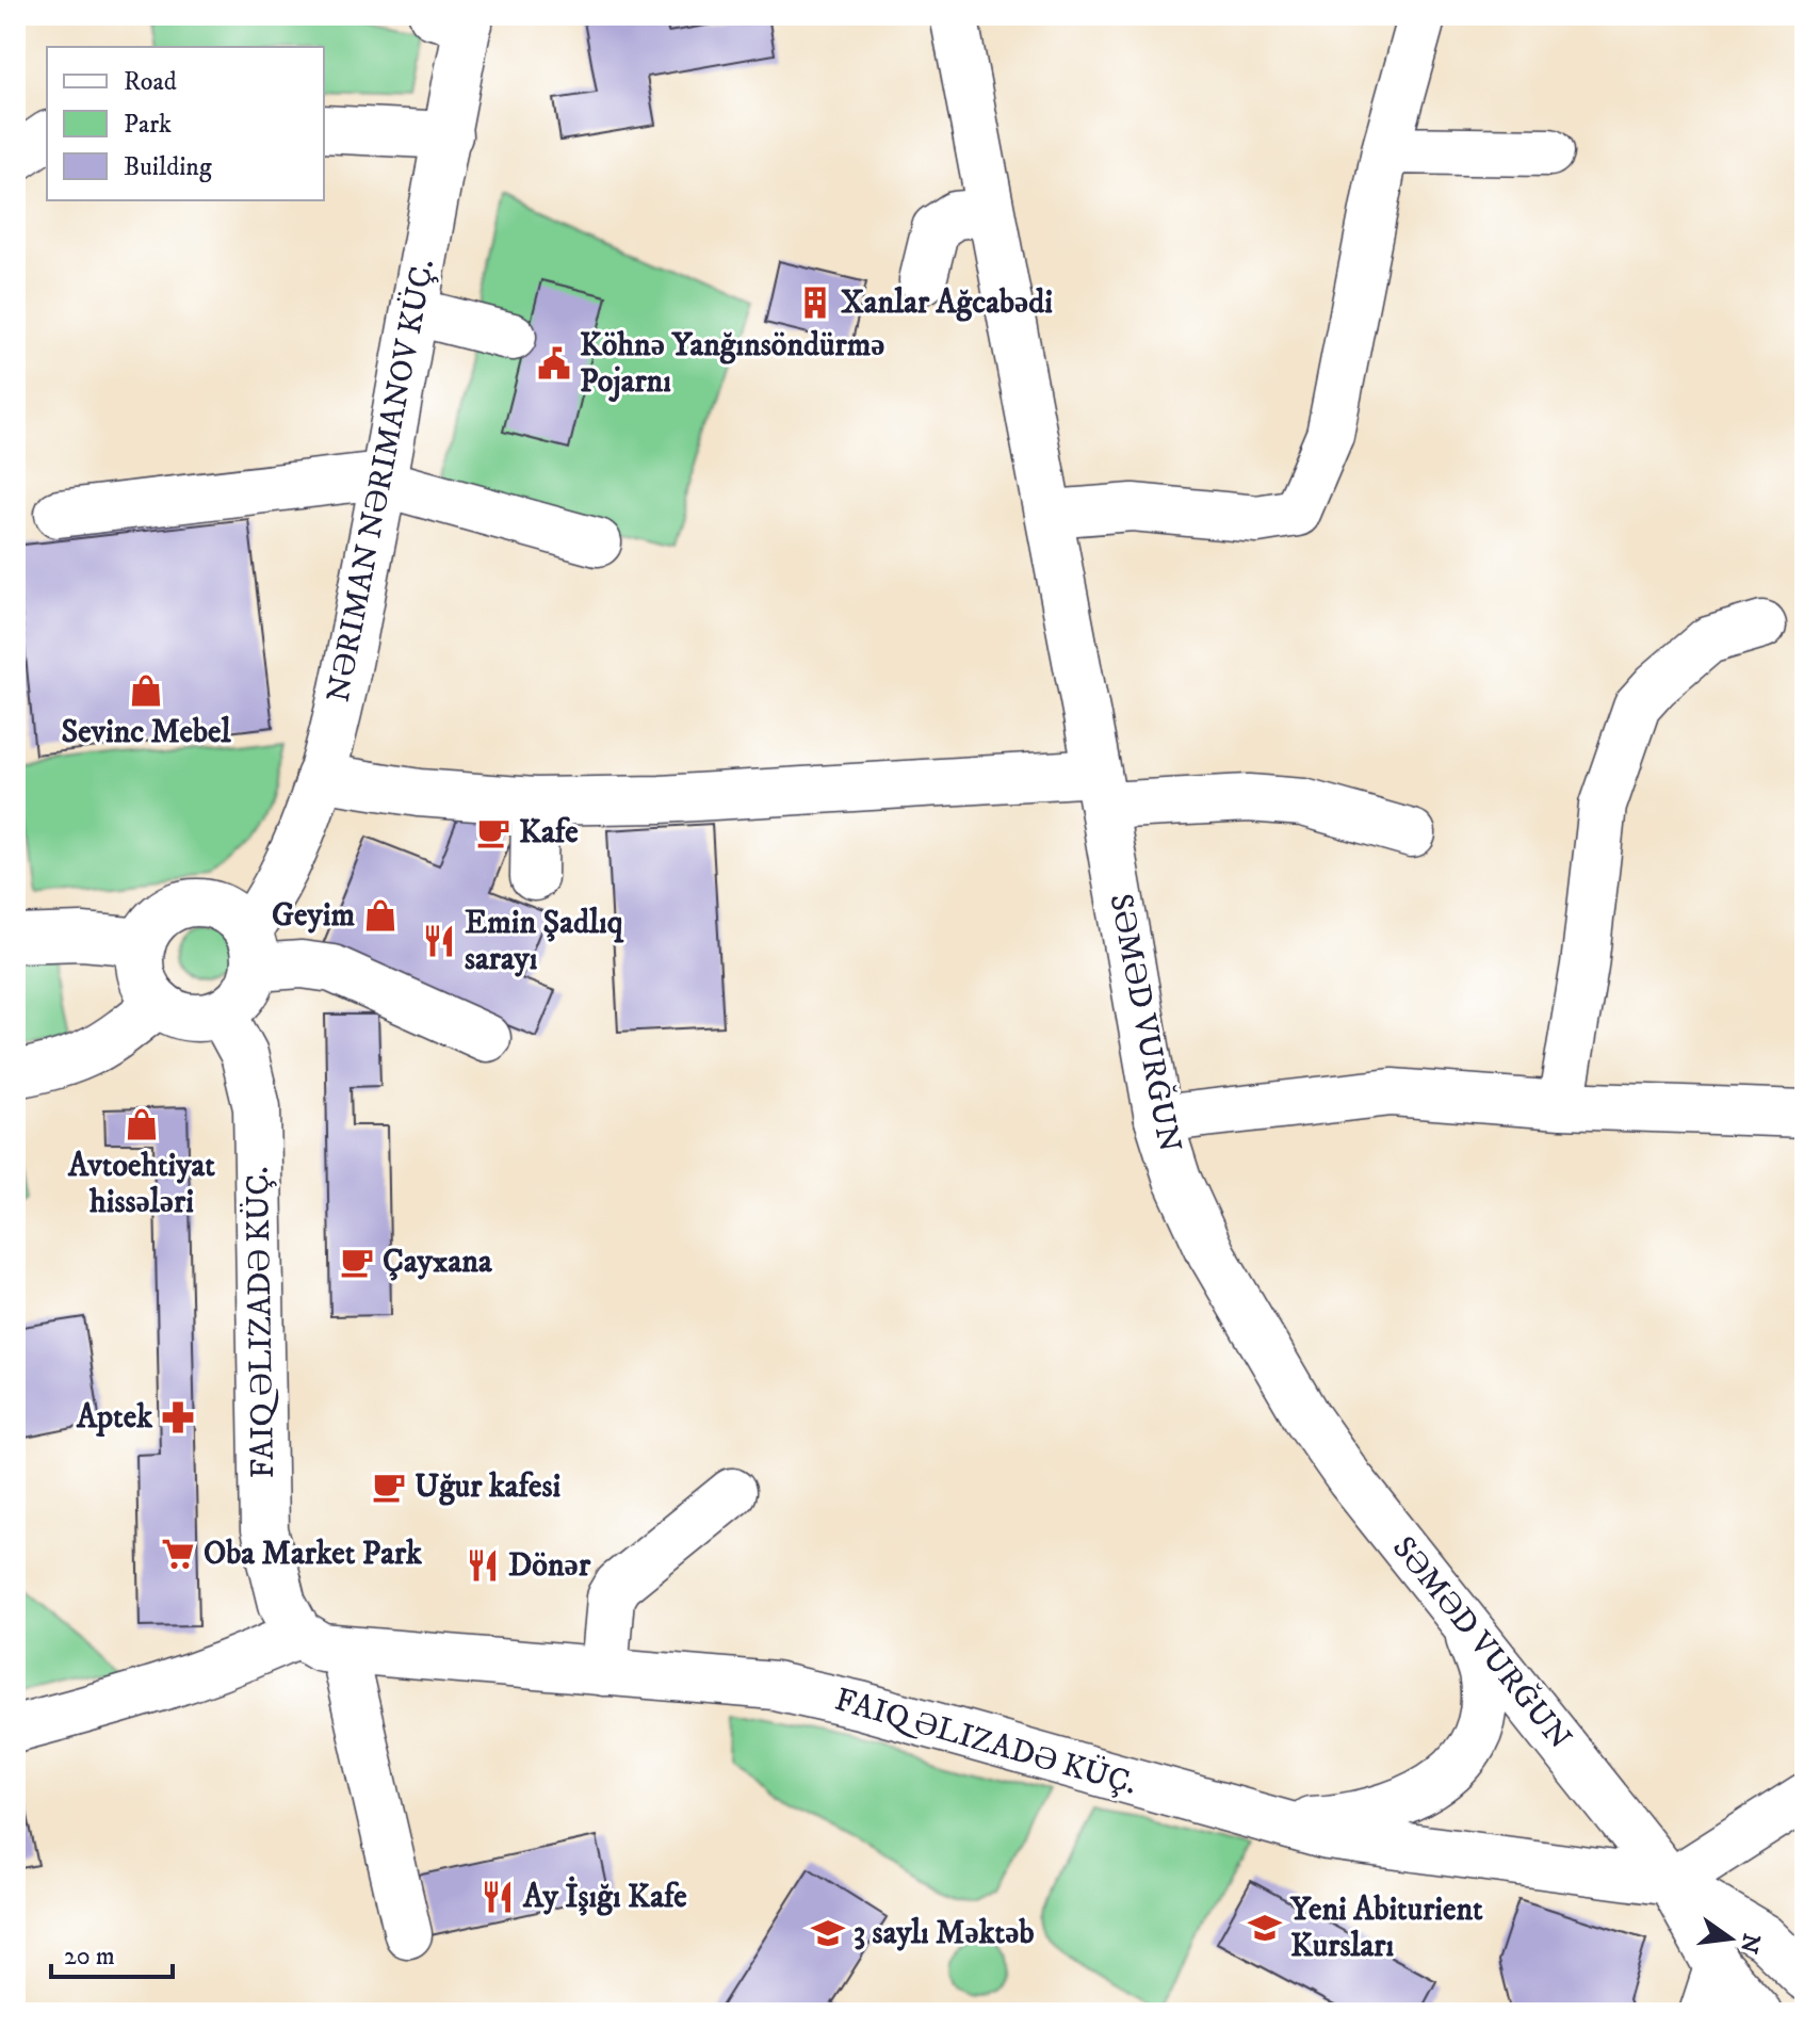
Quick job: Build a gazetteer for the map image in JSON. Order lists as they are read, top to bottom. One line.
{"streets":{"main road":["NƏRIMAN NƏRIMANOV KÜÇ.","SƏMƏD VURĞUN","FAIQ ƏLIZADƏ KÜÇ."]},"crossings":[["NƏRIMAN NƏRIMANOV KÜÇ.","FAIQ ƏLIZADƏ KÜÇ."],["SƏMƏD VURĞUN","FAIQ ƏLIZADƏ KÜÇ."]],"places":{"building":["Xanlar Ağcabədi"],"public building":["Köhnə Yanğınsöndürmə Pojarnı"],"shop":["Sevinc Mebel","Geyim","Avtoehtiyat hissələri"],"cafe":["Kafe","Çayxana","Uğur kafesi"],"restaurant":["Emin Şadlıq sarayı","Dönər","Ay İşığı Kafe"],"pharmacy":["Aptek"],"supermarket":["Oba Market Park"],"school or university":["Yeni Abiturient Kursları","3 saylı Məktəb"]},"legend":["Road","Park","Building"],"scale_bar":"20 m","north":"right"}
